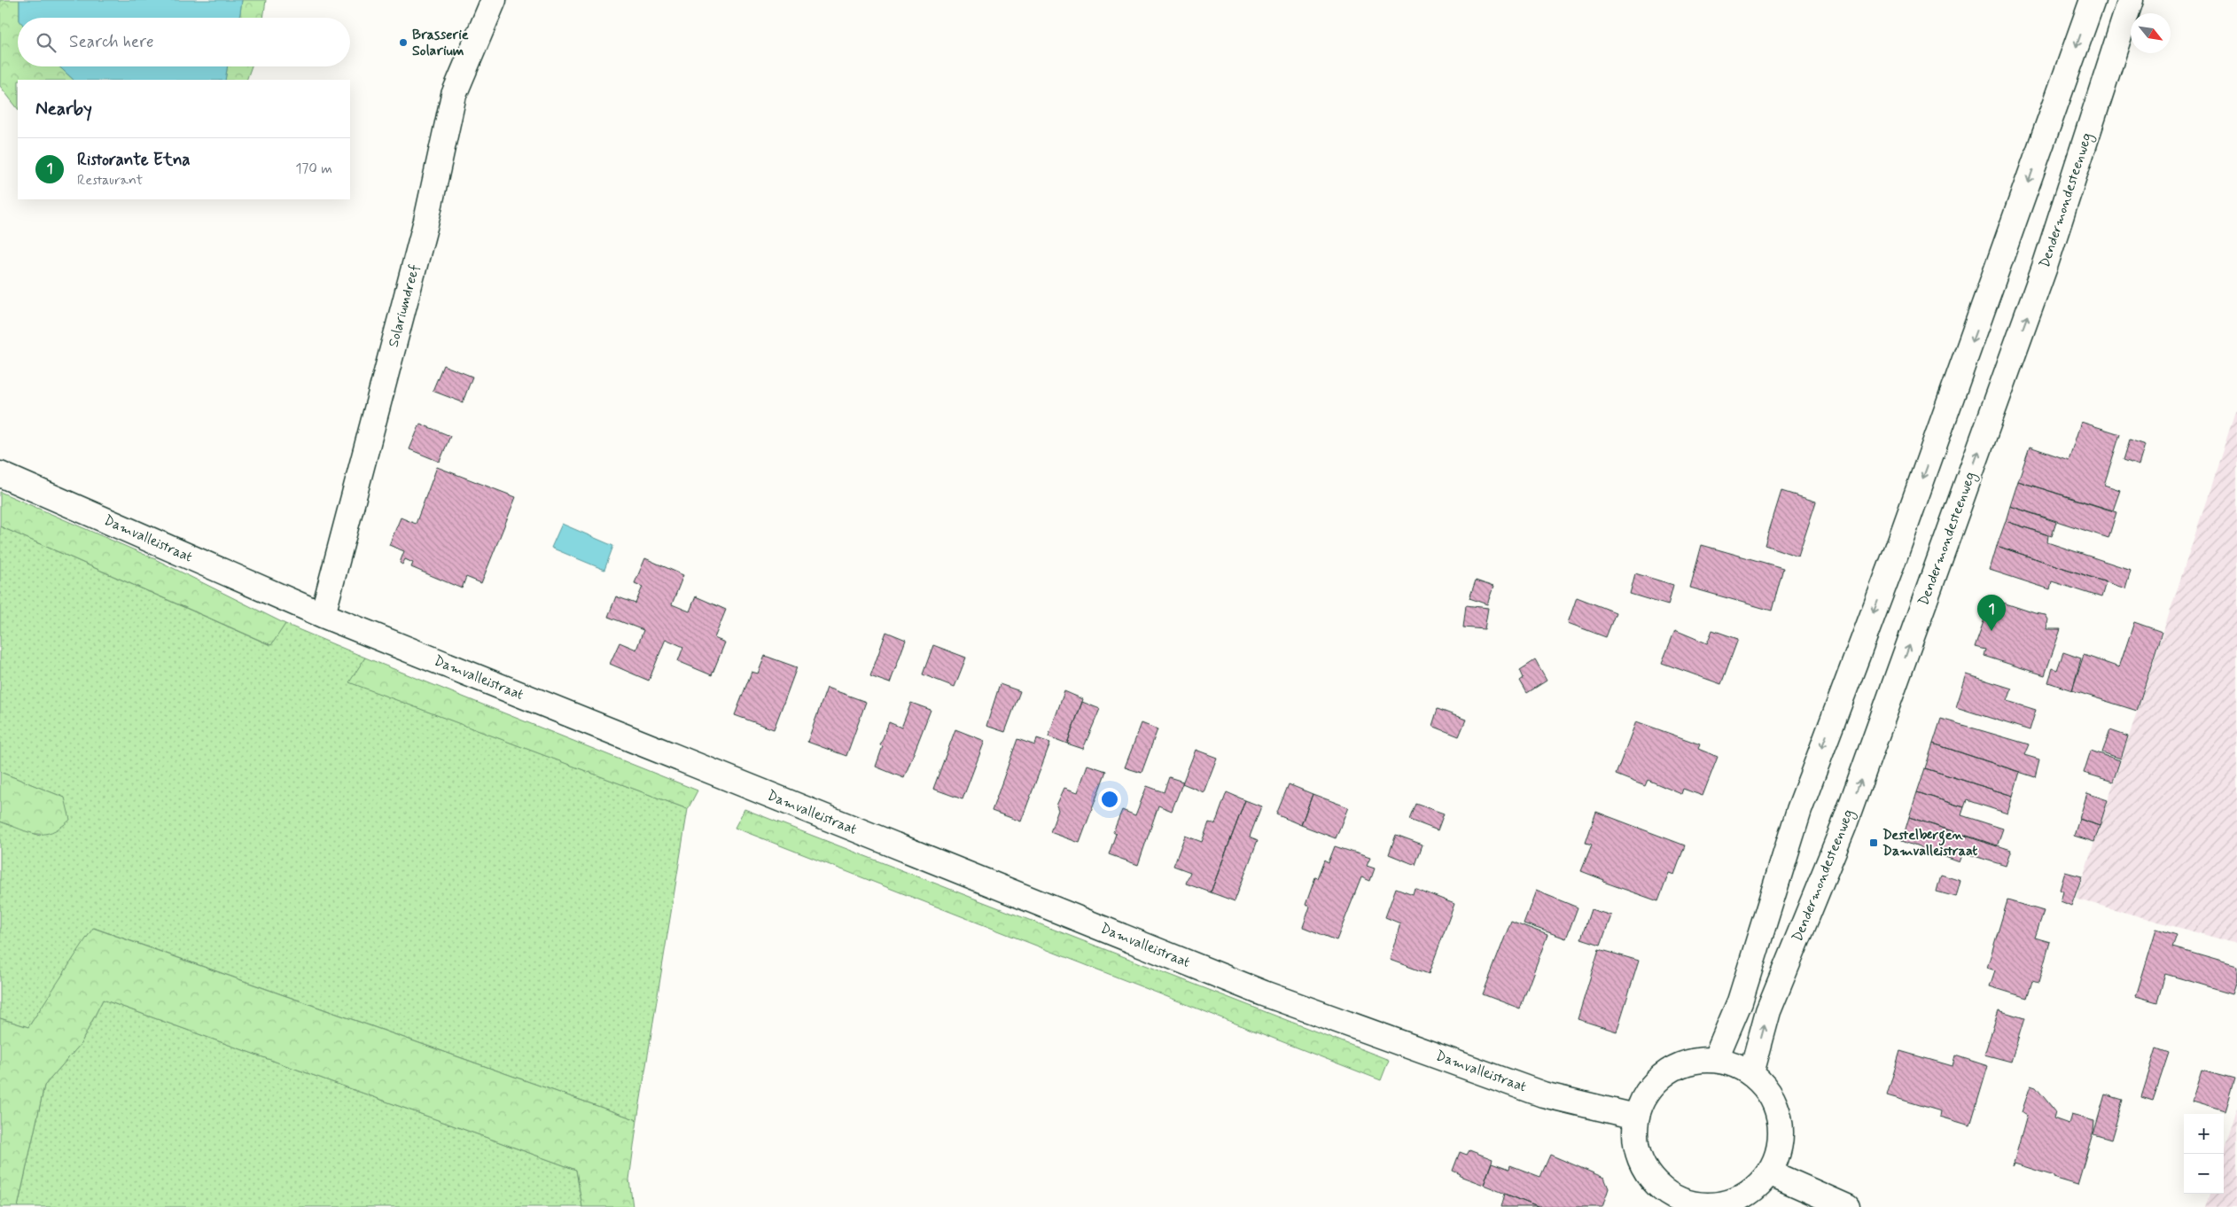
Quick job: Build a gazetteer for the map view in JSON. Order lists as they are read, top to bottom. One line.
{"streets":{"main road":["Dendermondesteenweg","Solariumdreef","Damvalleistraat"]},"crossings":[["Dendermondesteenweg","Damvalleistraat"],["Solariumdreef","Damvalleistraat"]],"places":{"other":["Brasserie Solarium"],"transit":["Destelbergen Damvalleistraat"]},"north":"bottom right","page":{"search":"Search here","heading":"Nearby","list":[{"mark":"1","name":"Ristorante Etna","note":"Restaurant","value":"170 m"}],"pins":"1","map_buttons":["+","−"]}}
